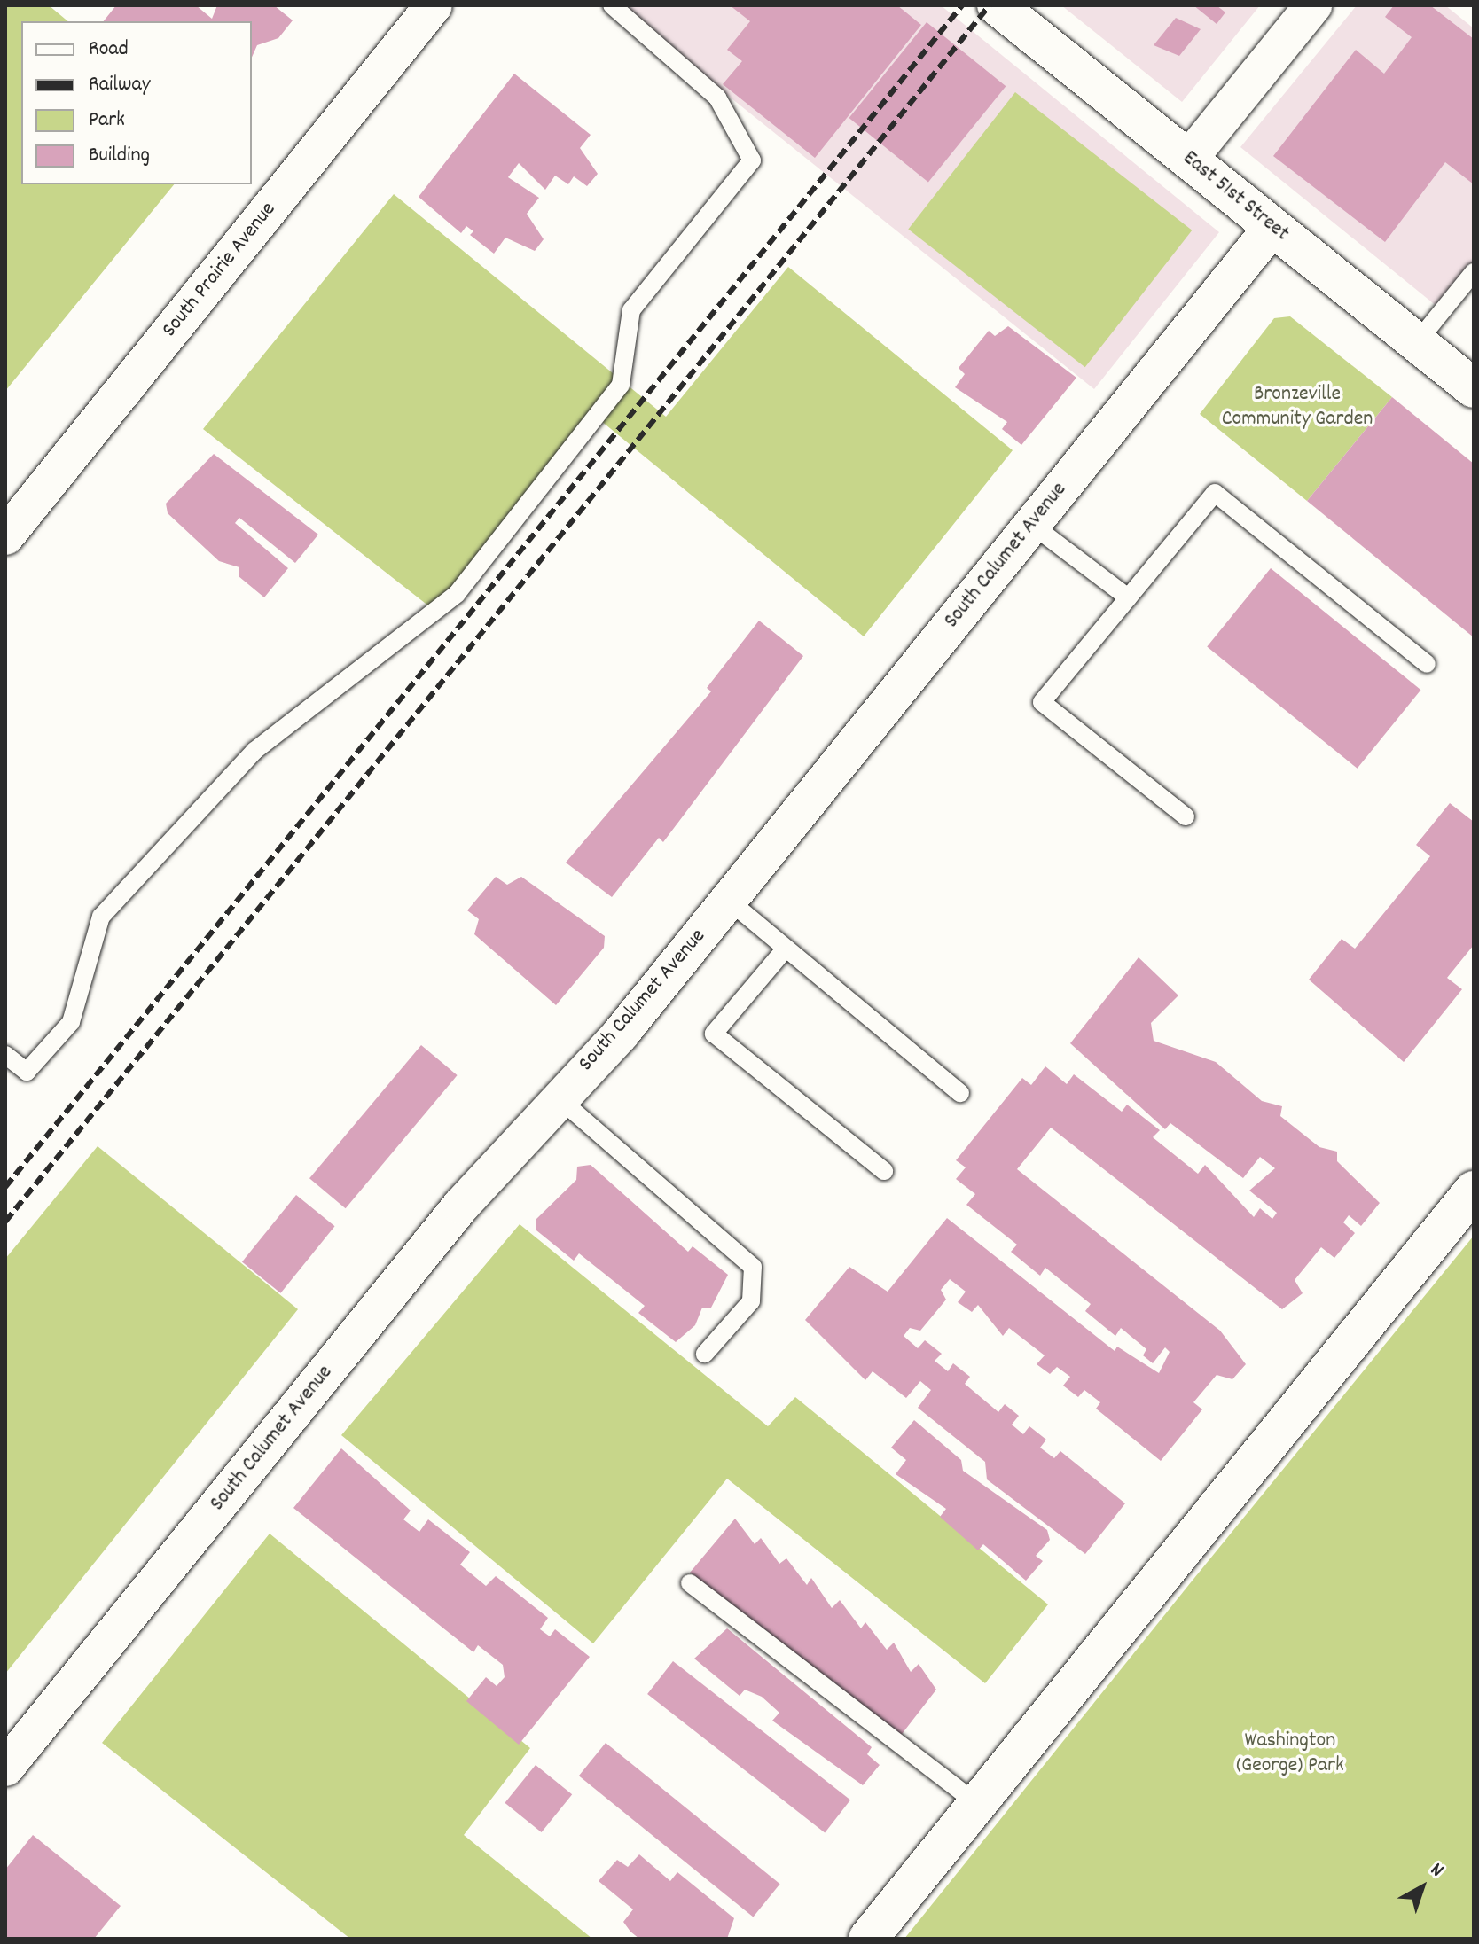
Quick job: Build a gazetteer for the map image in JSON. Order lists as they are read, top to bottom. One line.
{"streets":{"street":["East 51st Street","South Prairie Avenue","South Calumet Avenue"]},"crossings":[["East 51st Street","South Calumet Avenue"]],"parks":["Bronzeville Community Garden","Washington (George) Park"],"legend":["Road","Railway","Park","Building"],"north":"top right"}
